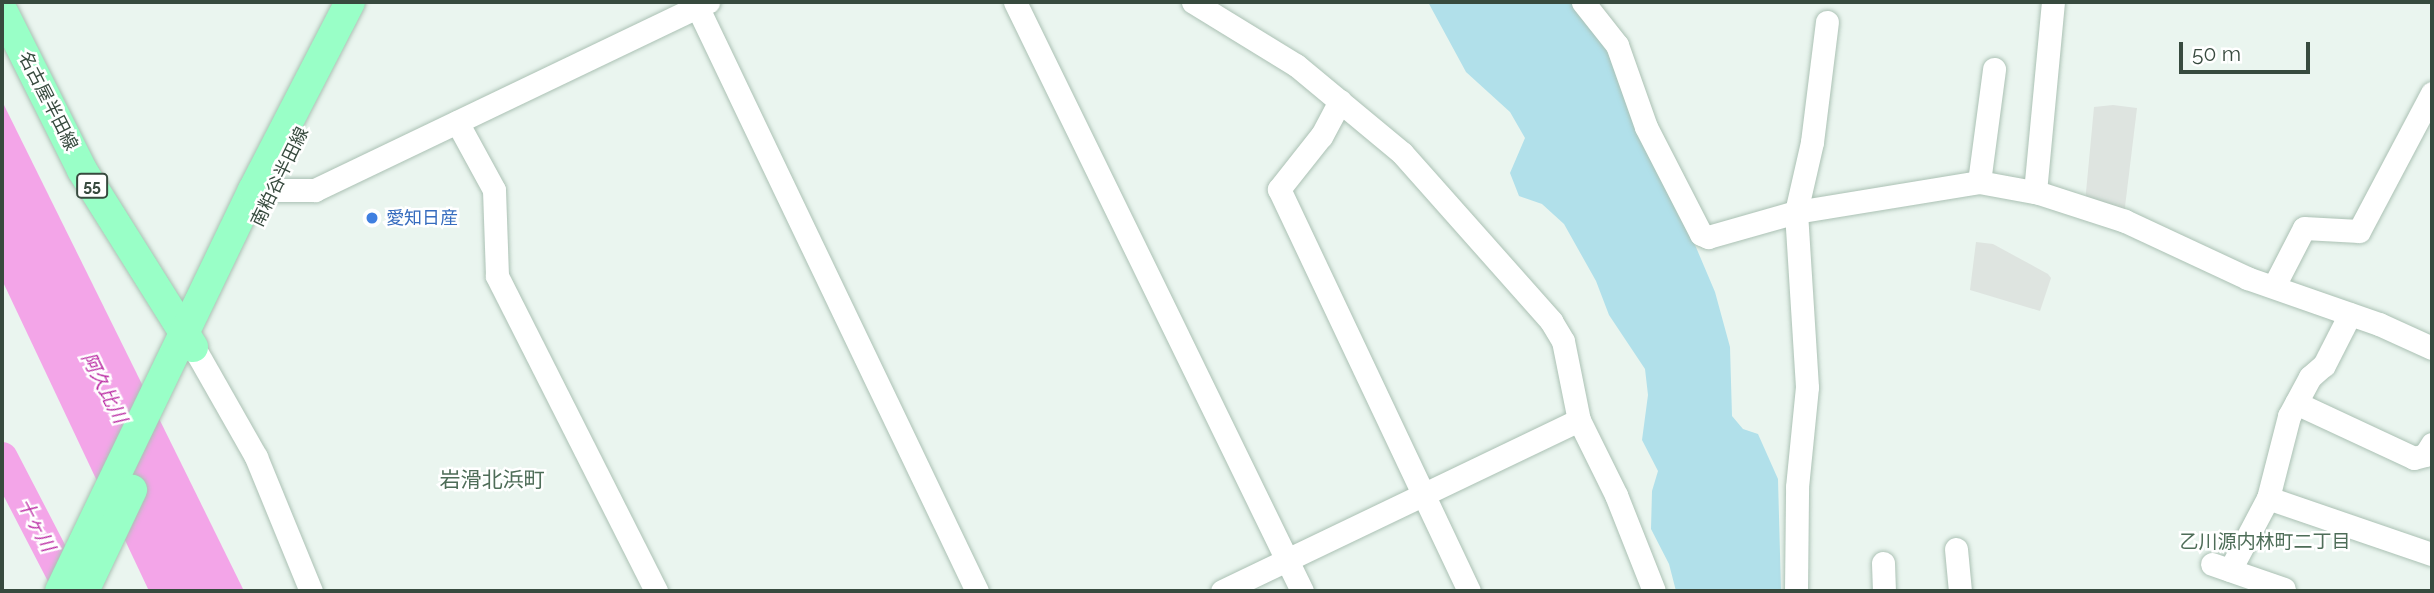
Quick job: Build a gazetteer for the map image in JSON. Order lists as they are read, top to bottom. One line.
{"streets":{"main road":["名古屋半田線","南粕谷半田線","55"]},"crossings":[["名古屋半田線","南粕谷半田線"]],"districts":["岩滑北浜町","乙川源内林町二丁目"],"water":["阿久比川","十ヶ川"],"places":["愛知日産"],"scale_bar":"50 m"}
